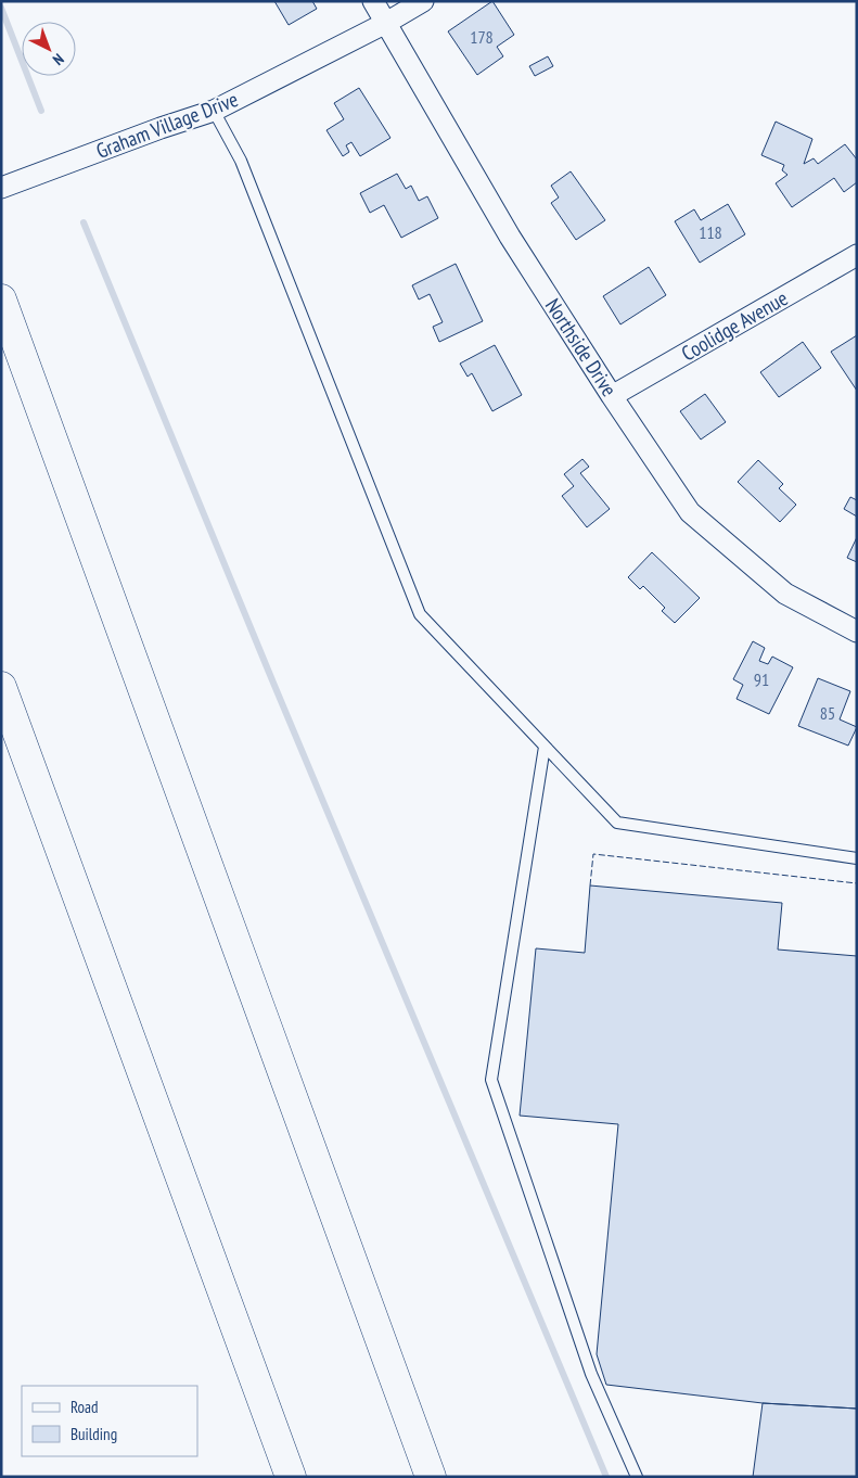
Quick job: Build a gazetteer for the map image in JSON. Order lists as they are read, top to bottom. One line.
{"streets":{"street":["Graham Village Drive","Coolidge Avenue","Northside Drive"]},"crossings":[["Graham Village Drive","Northside Drive"],["Coolidge Avenue","Northside Drive"]],"house_numbers":["178","118","91","85"],"legend":["Road","Building"],"north":"bottom right"}
